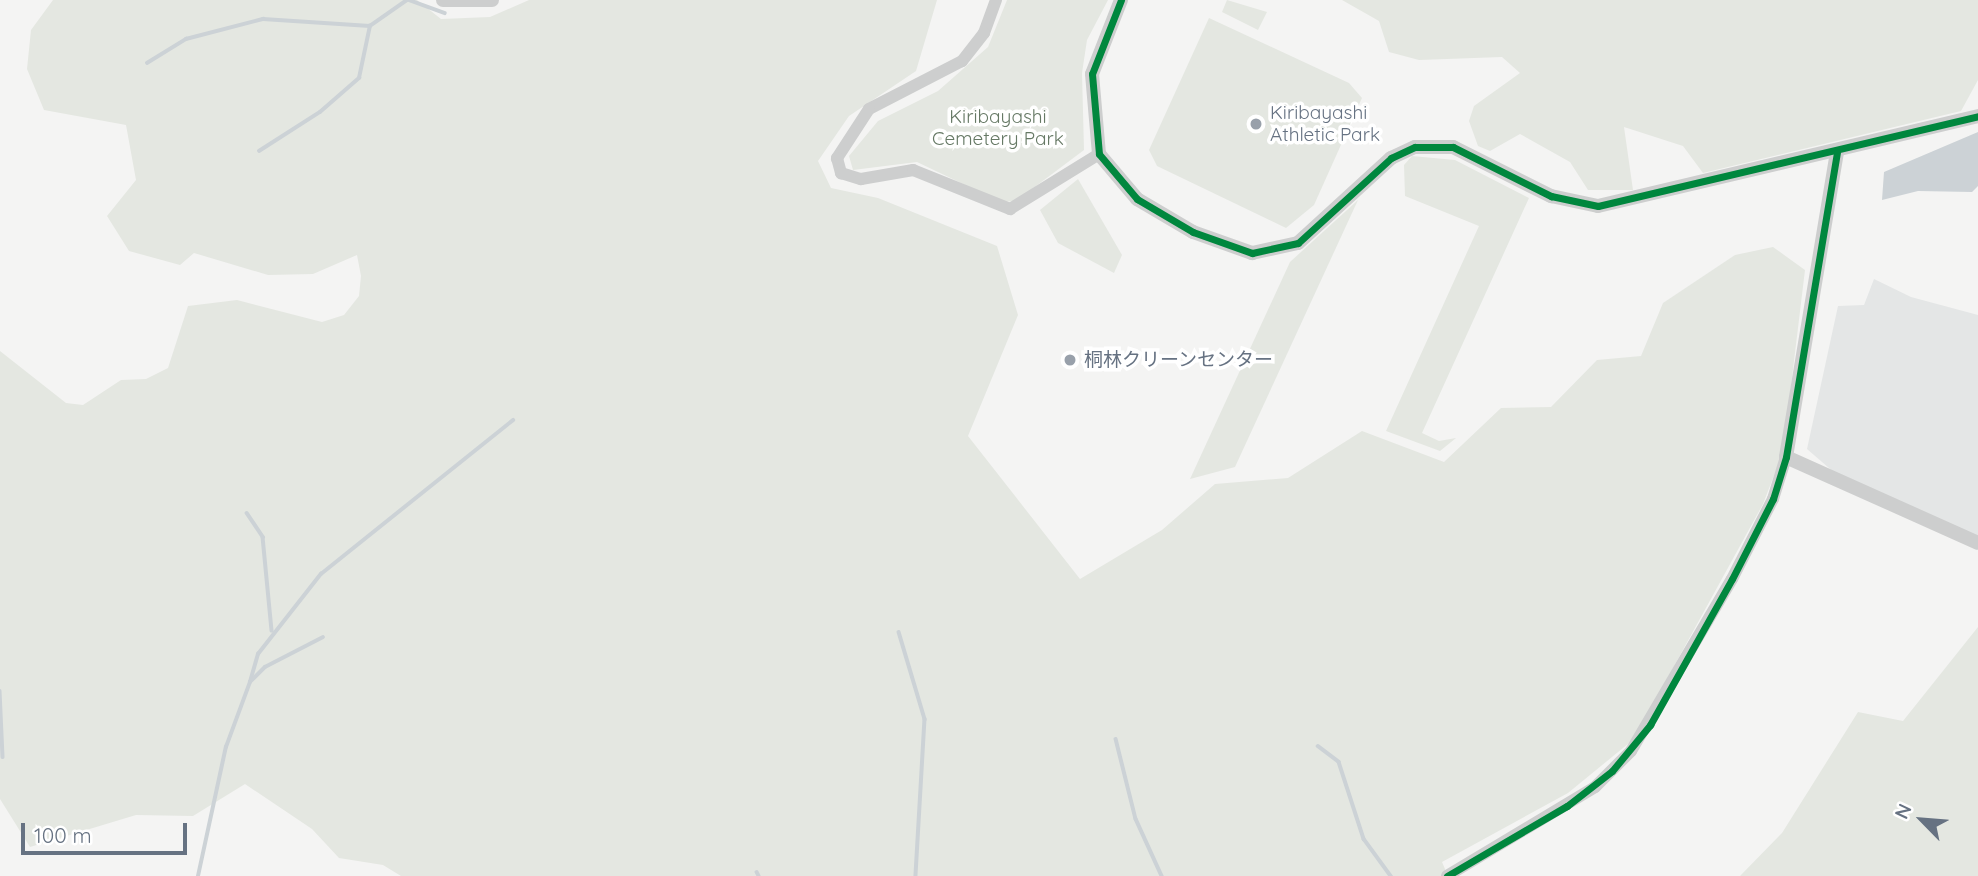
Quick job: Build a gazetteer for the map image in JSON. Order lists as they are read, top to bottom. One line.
{"parks":["Kiribayashi Cemetery Park"],"places":["Kiribayashi Athletic Park","桐林クリーンセンター"],"scale_bar":"100 m","north":"top left"}
